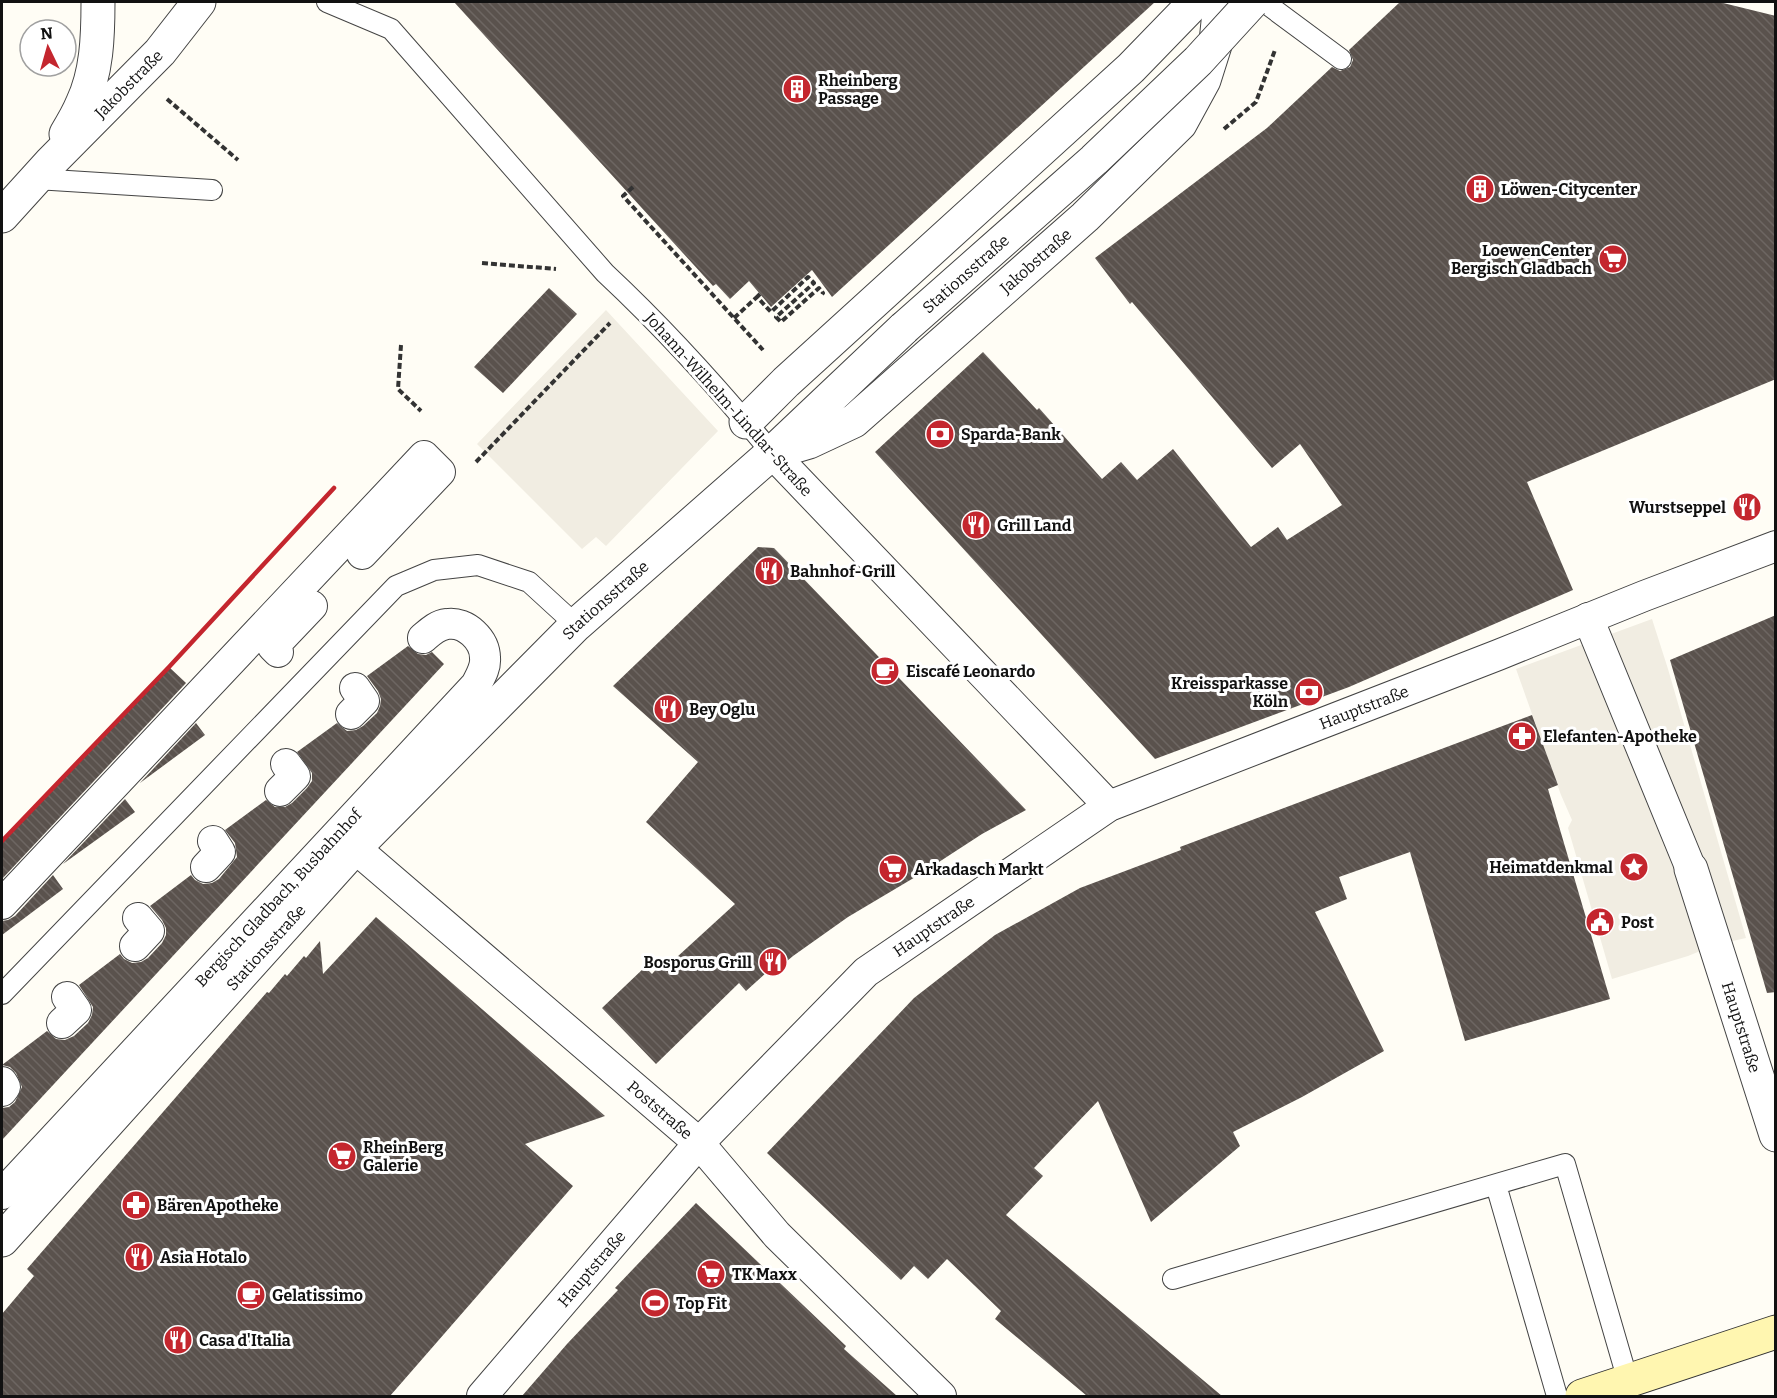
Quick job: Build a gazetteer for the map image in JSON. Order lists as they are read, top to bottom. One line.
{"streets":{"street":["Jakobstraße","Stationsstraße","Johann-Wilhelm-Lindlar-Straße","Hauptstraße","Bergisch Gladbach, Busbahnhof","Poststraße"]},"crossings":[["Jakobstraße","Stationsstraße"],["Jakobstraße","Johann-Wilhelm-Lindlar-Straße"],["Stationsstraße","Johann-Wilhelm-Lindlar-Straße"],["Stationsstraße","Poststraße"],["Johann-Wilhelm-Lindlar-Straße","Hauptstraße"],["Hauptstraße","Poststraße"]],"places":{"building":["Rheinberg Passage","Löwen-Citycenter"],"supermarket":["LoewenCenter Bergisch Gladbach","Arkadasch Markt","RheinBerg Galerie","TK Maxx"],"bank":["Sparda-Bank","Kreissparkasse Köln"],"restaurant":["Wurstseppel","Grill Land","Bahnhof-Grill","Bey Oglu","Bosporus Grill","Asia Hotalo","Casa d'Italia"],"cafe":["Eiscafé Leonardo","Gelatissimo"],"pharmacy":["Elefanten-Apotheke","Bären Apotheke"],"place":["Heimatdenkmal"],"public building":["Post"],"sports":["Top Fit"]},"north":"top"}
